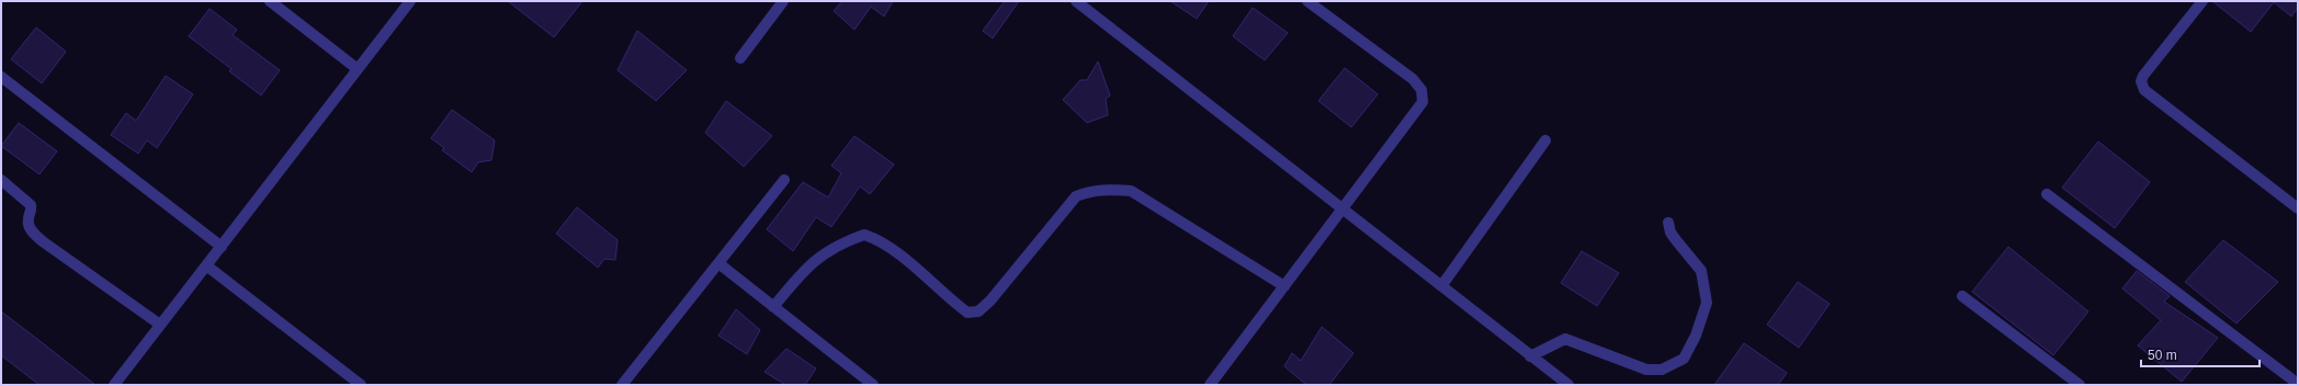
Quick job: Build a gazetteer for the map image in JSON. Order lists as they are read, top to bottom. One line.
{"scale_bar":"50 m"}
